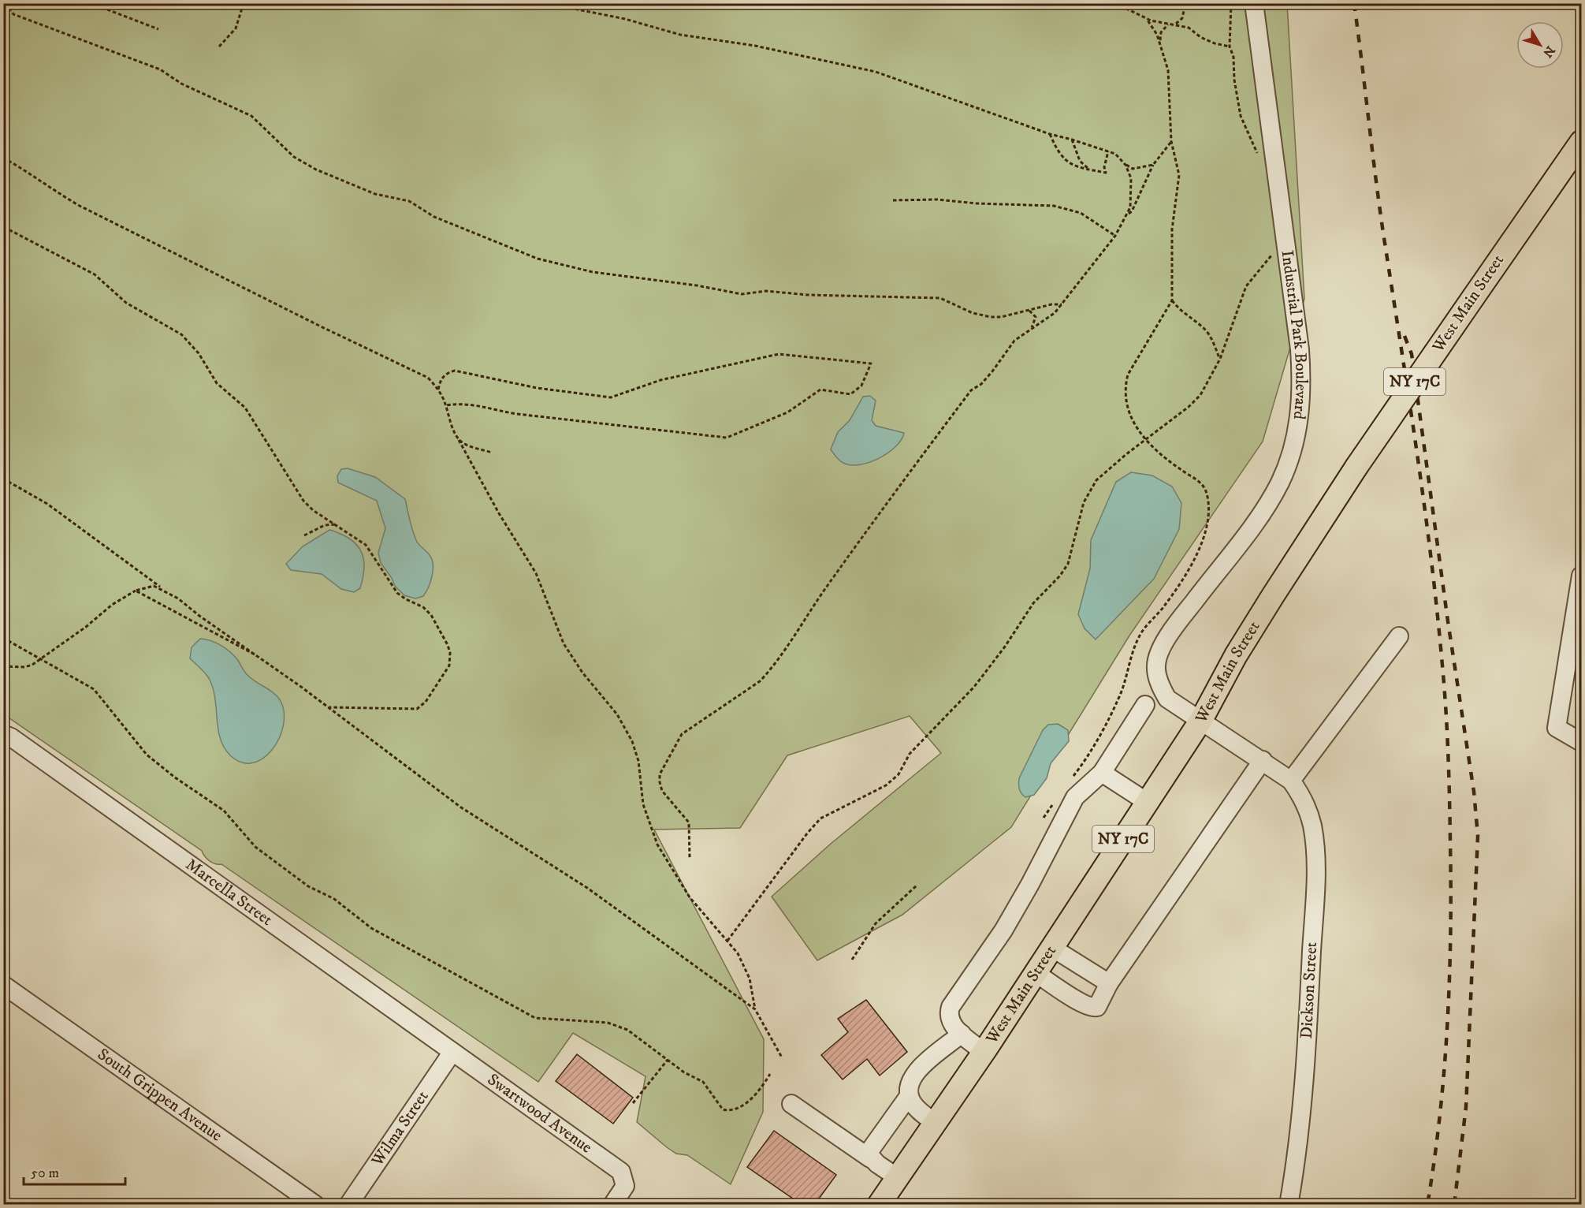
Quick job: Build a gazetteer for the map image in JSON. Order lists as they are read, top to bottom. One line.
{"streets":{"main road":["West Main Street","NY 17C"],"street":["Industrial Park Boulevard","Marcella Street","Dickson Street","South Grippen Avenue","Swartwood Avenue","Wilma Street"]},"crossings":[["West Main Street","Industrial Park Boulevard"],["West Main Street","Dickson Street"],["Industrial Park Boulevard","Dickson Street"],["Marcella Street","Swartwood Avenue"],["Marcella Street","Wilma Street"],["Swartwood Avenue","Wilma Street"]],"scale_bar":"50 m","north":"bottom right"}
